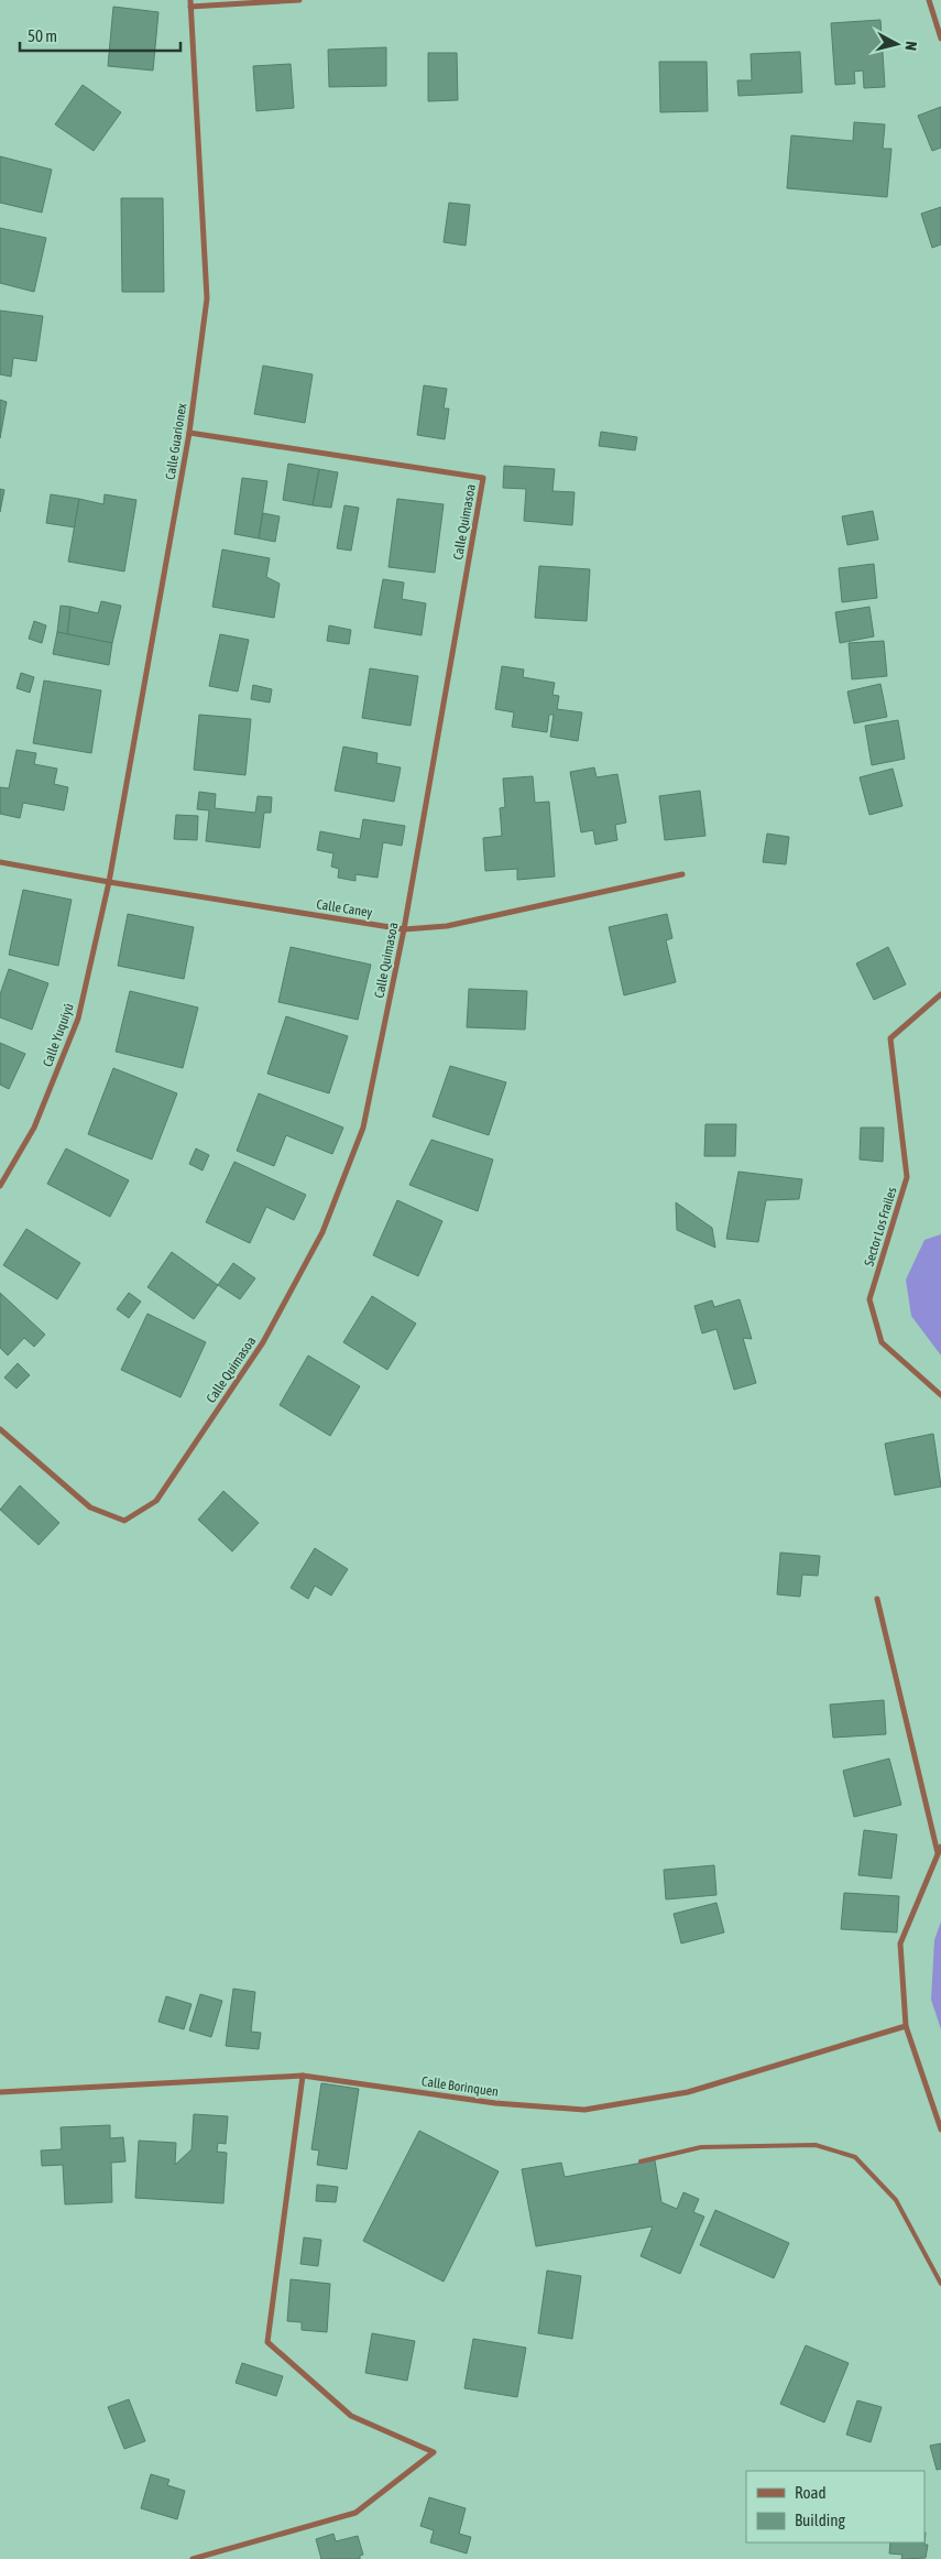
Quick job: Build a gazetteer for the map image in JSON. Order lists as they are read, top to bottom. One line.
{"streets":{"street":["Calle Guarionex","Calle Quimasoa","Calle Caney","Calle Yuquiyú","Sector Los Frailes","Calle Borinquen"]},"crossings":[["Calle Guarionex","Calle Quimasoa"],["Calle Guarionex","Calle Caney"],["Calle Guarionex","Calle Yuquiyú"],["Calle Quimasoa","Calle Caney"],["Calle Caney","Calle Yuquiyú"]],"legend":["Road","Building"],"scale_bar":"50 m","north":"right"}
